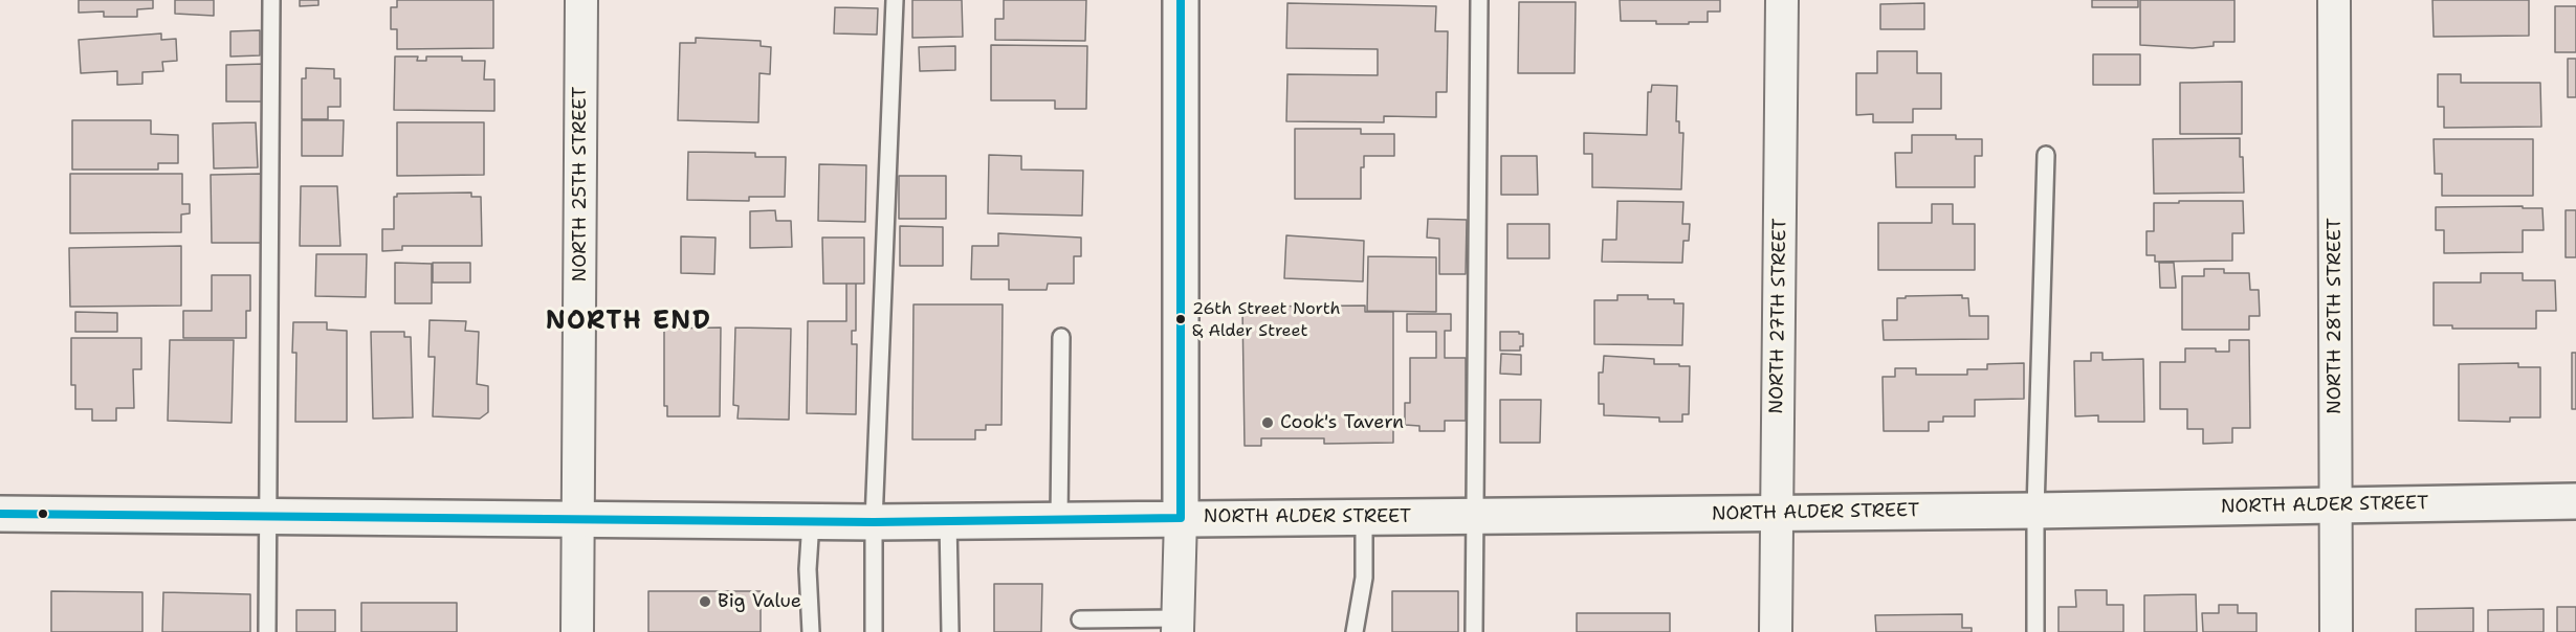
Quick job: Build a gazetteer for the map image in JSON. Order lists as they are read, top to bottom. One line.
{"streets":{"street":["NORTH 25TH STREET","NORTH 27TH STREET","NORTH 28TH STREET","NORTH ALDER STREET"]},"crossings":[["NORTH 25TH STREET","NORTH ALDER STREET"],["NORTH 27TH STREET","NORTH ALDER STREET"],["NORTH 28TH STREET","NORTH ALDER STREET"]],"districts":["NORTH END"],"places":["26th Street North & Alder Street","Cook's Tavern","Big Value"]}
